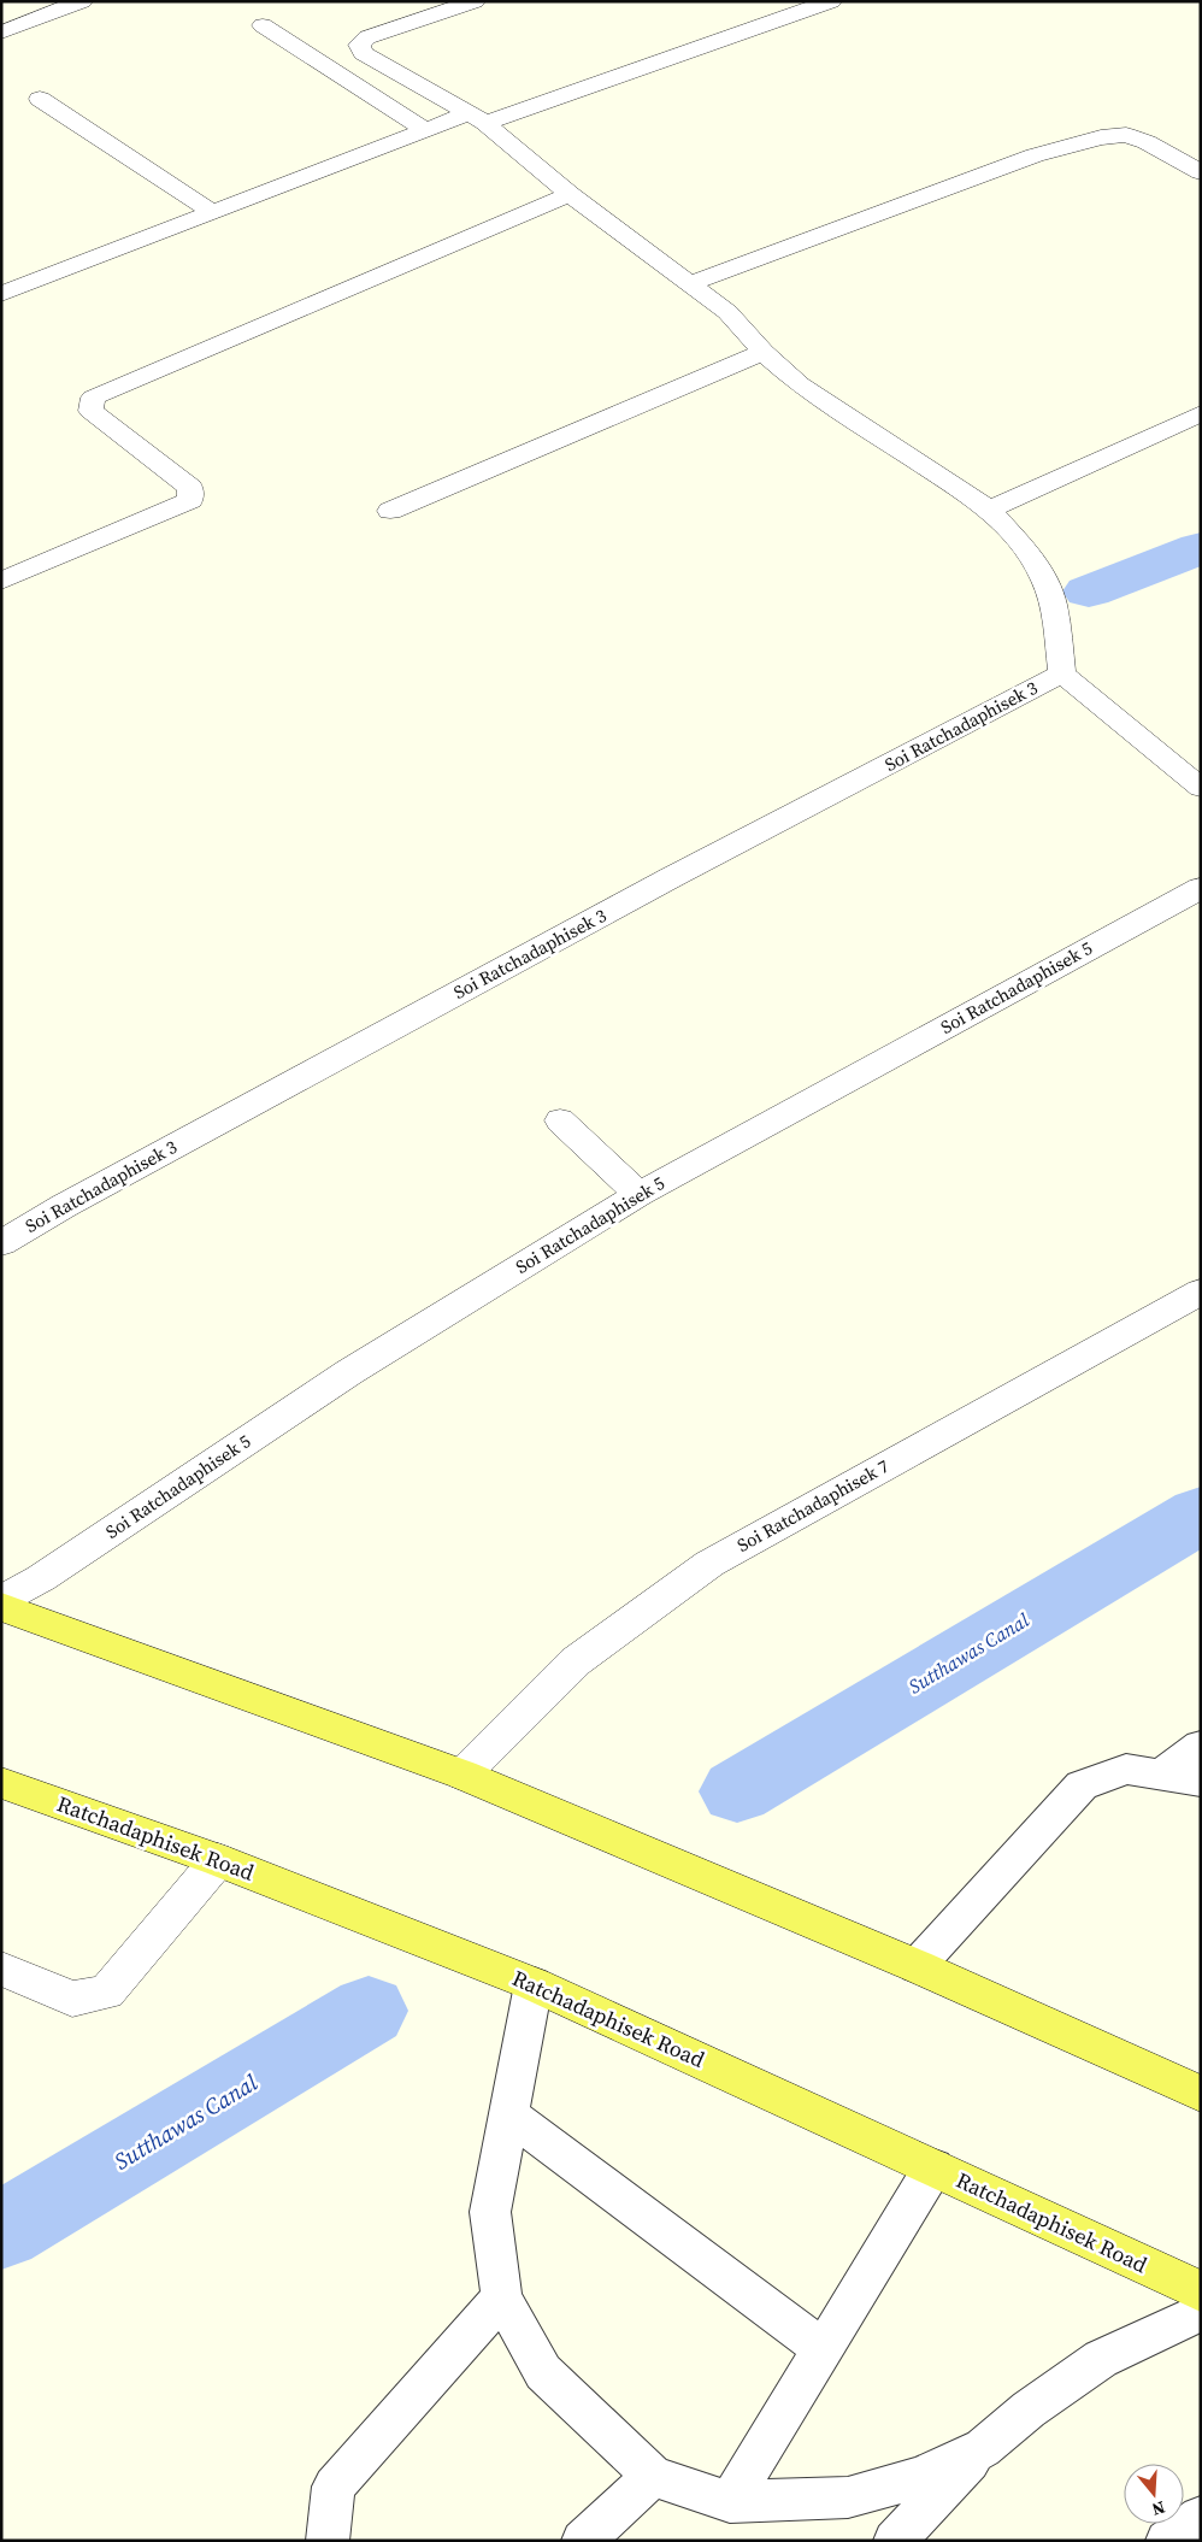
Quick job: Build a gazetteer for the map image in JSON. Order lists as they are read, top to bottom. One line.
{"streets":{"main road":["Ratchadaphisek Road"],"street":["Soi Ratchadaphisek 3","Soi Ratchadaphisek 5","Soi Ratchadaphisek 7"]},"water":["Sutthawas Canal"],"north":"bottom"}
